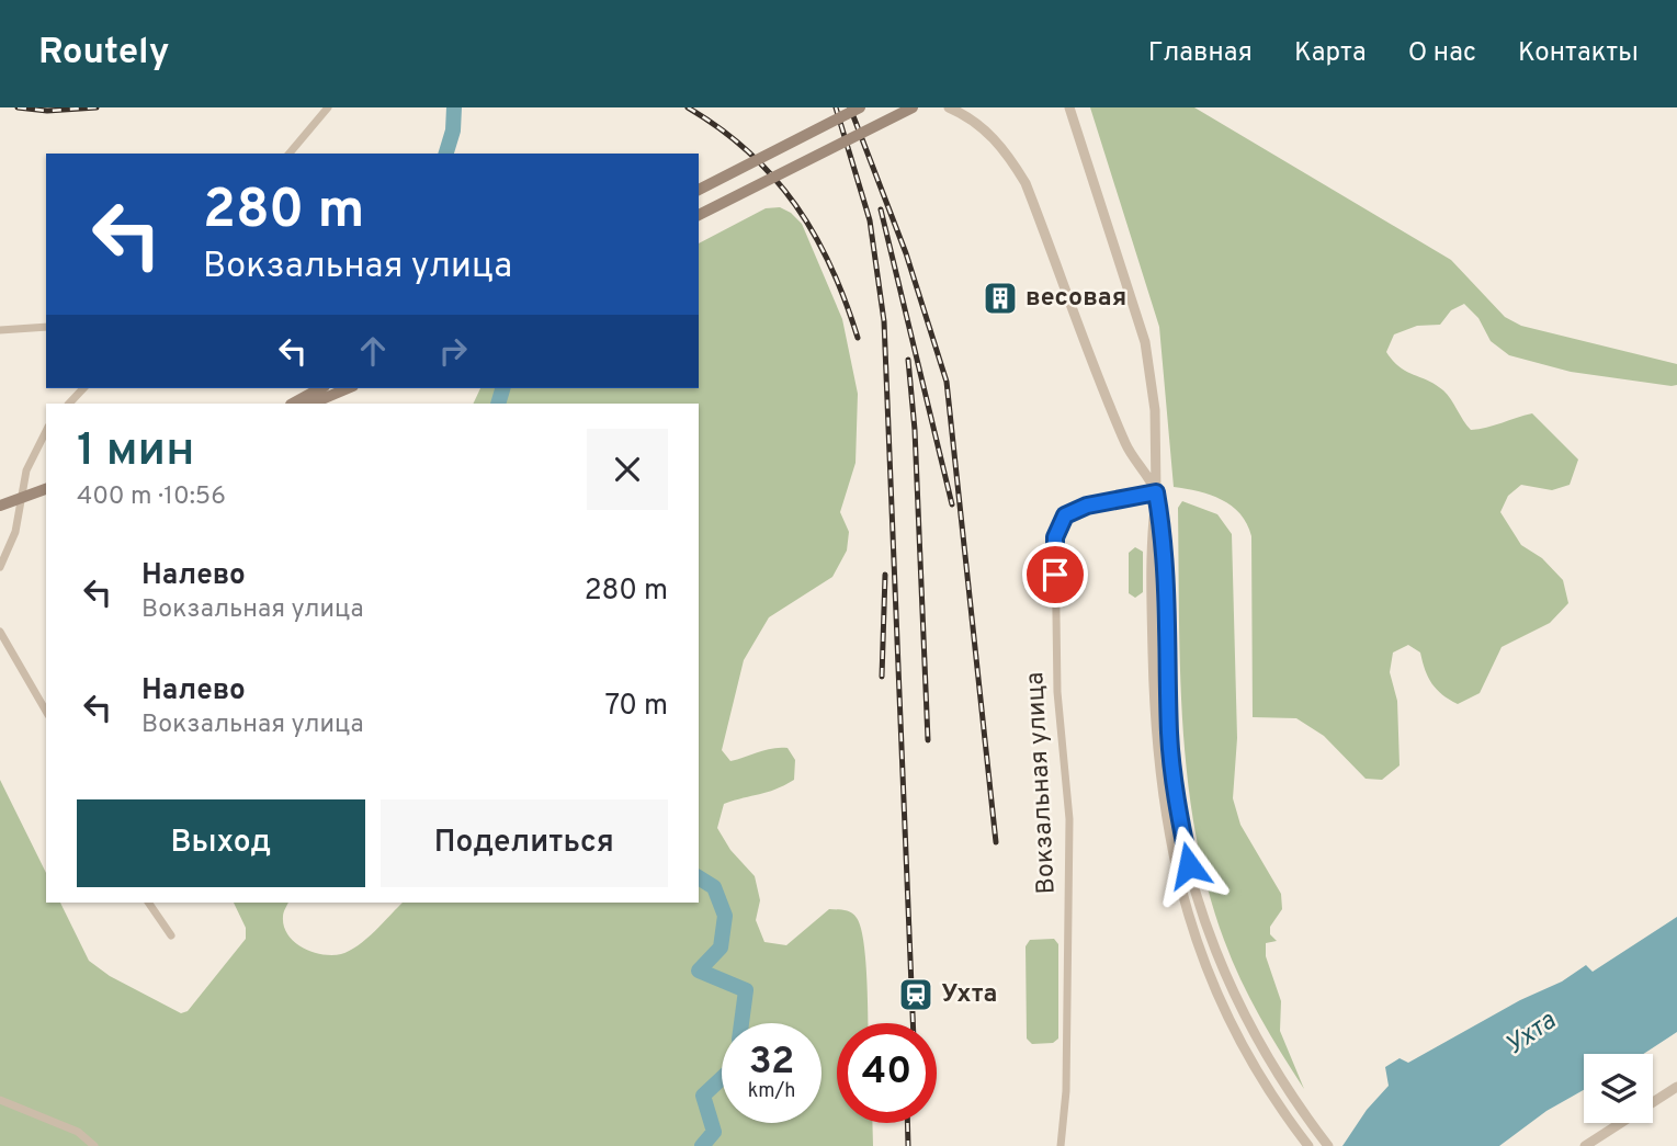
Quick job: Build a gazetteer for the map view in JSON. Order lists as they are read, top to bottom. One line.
{"streets":{"street":["Вокзальная улица"]},"water":["Ухта"],"places":{"building":["весовая"],"station":["Ухта"]},"page":{"header":"Routely","nav":["Главная","Карта","О нас","Контакты"],"turn":["280 m","Вокзальная улица"],"heading":["1 мин","400 m · 10:56"],"list":[{"name":"Налево","note":"Вокзальная улица","value":"280 m"},{"name":"Налево","note":"Вокзальная улица","value":"70 m"}],"buttons":["Выход","Поделиться"],"speed":"32 km/h","limit":"40"}}
